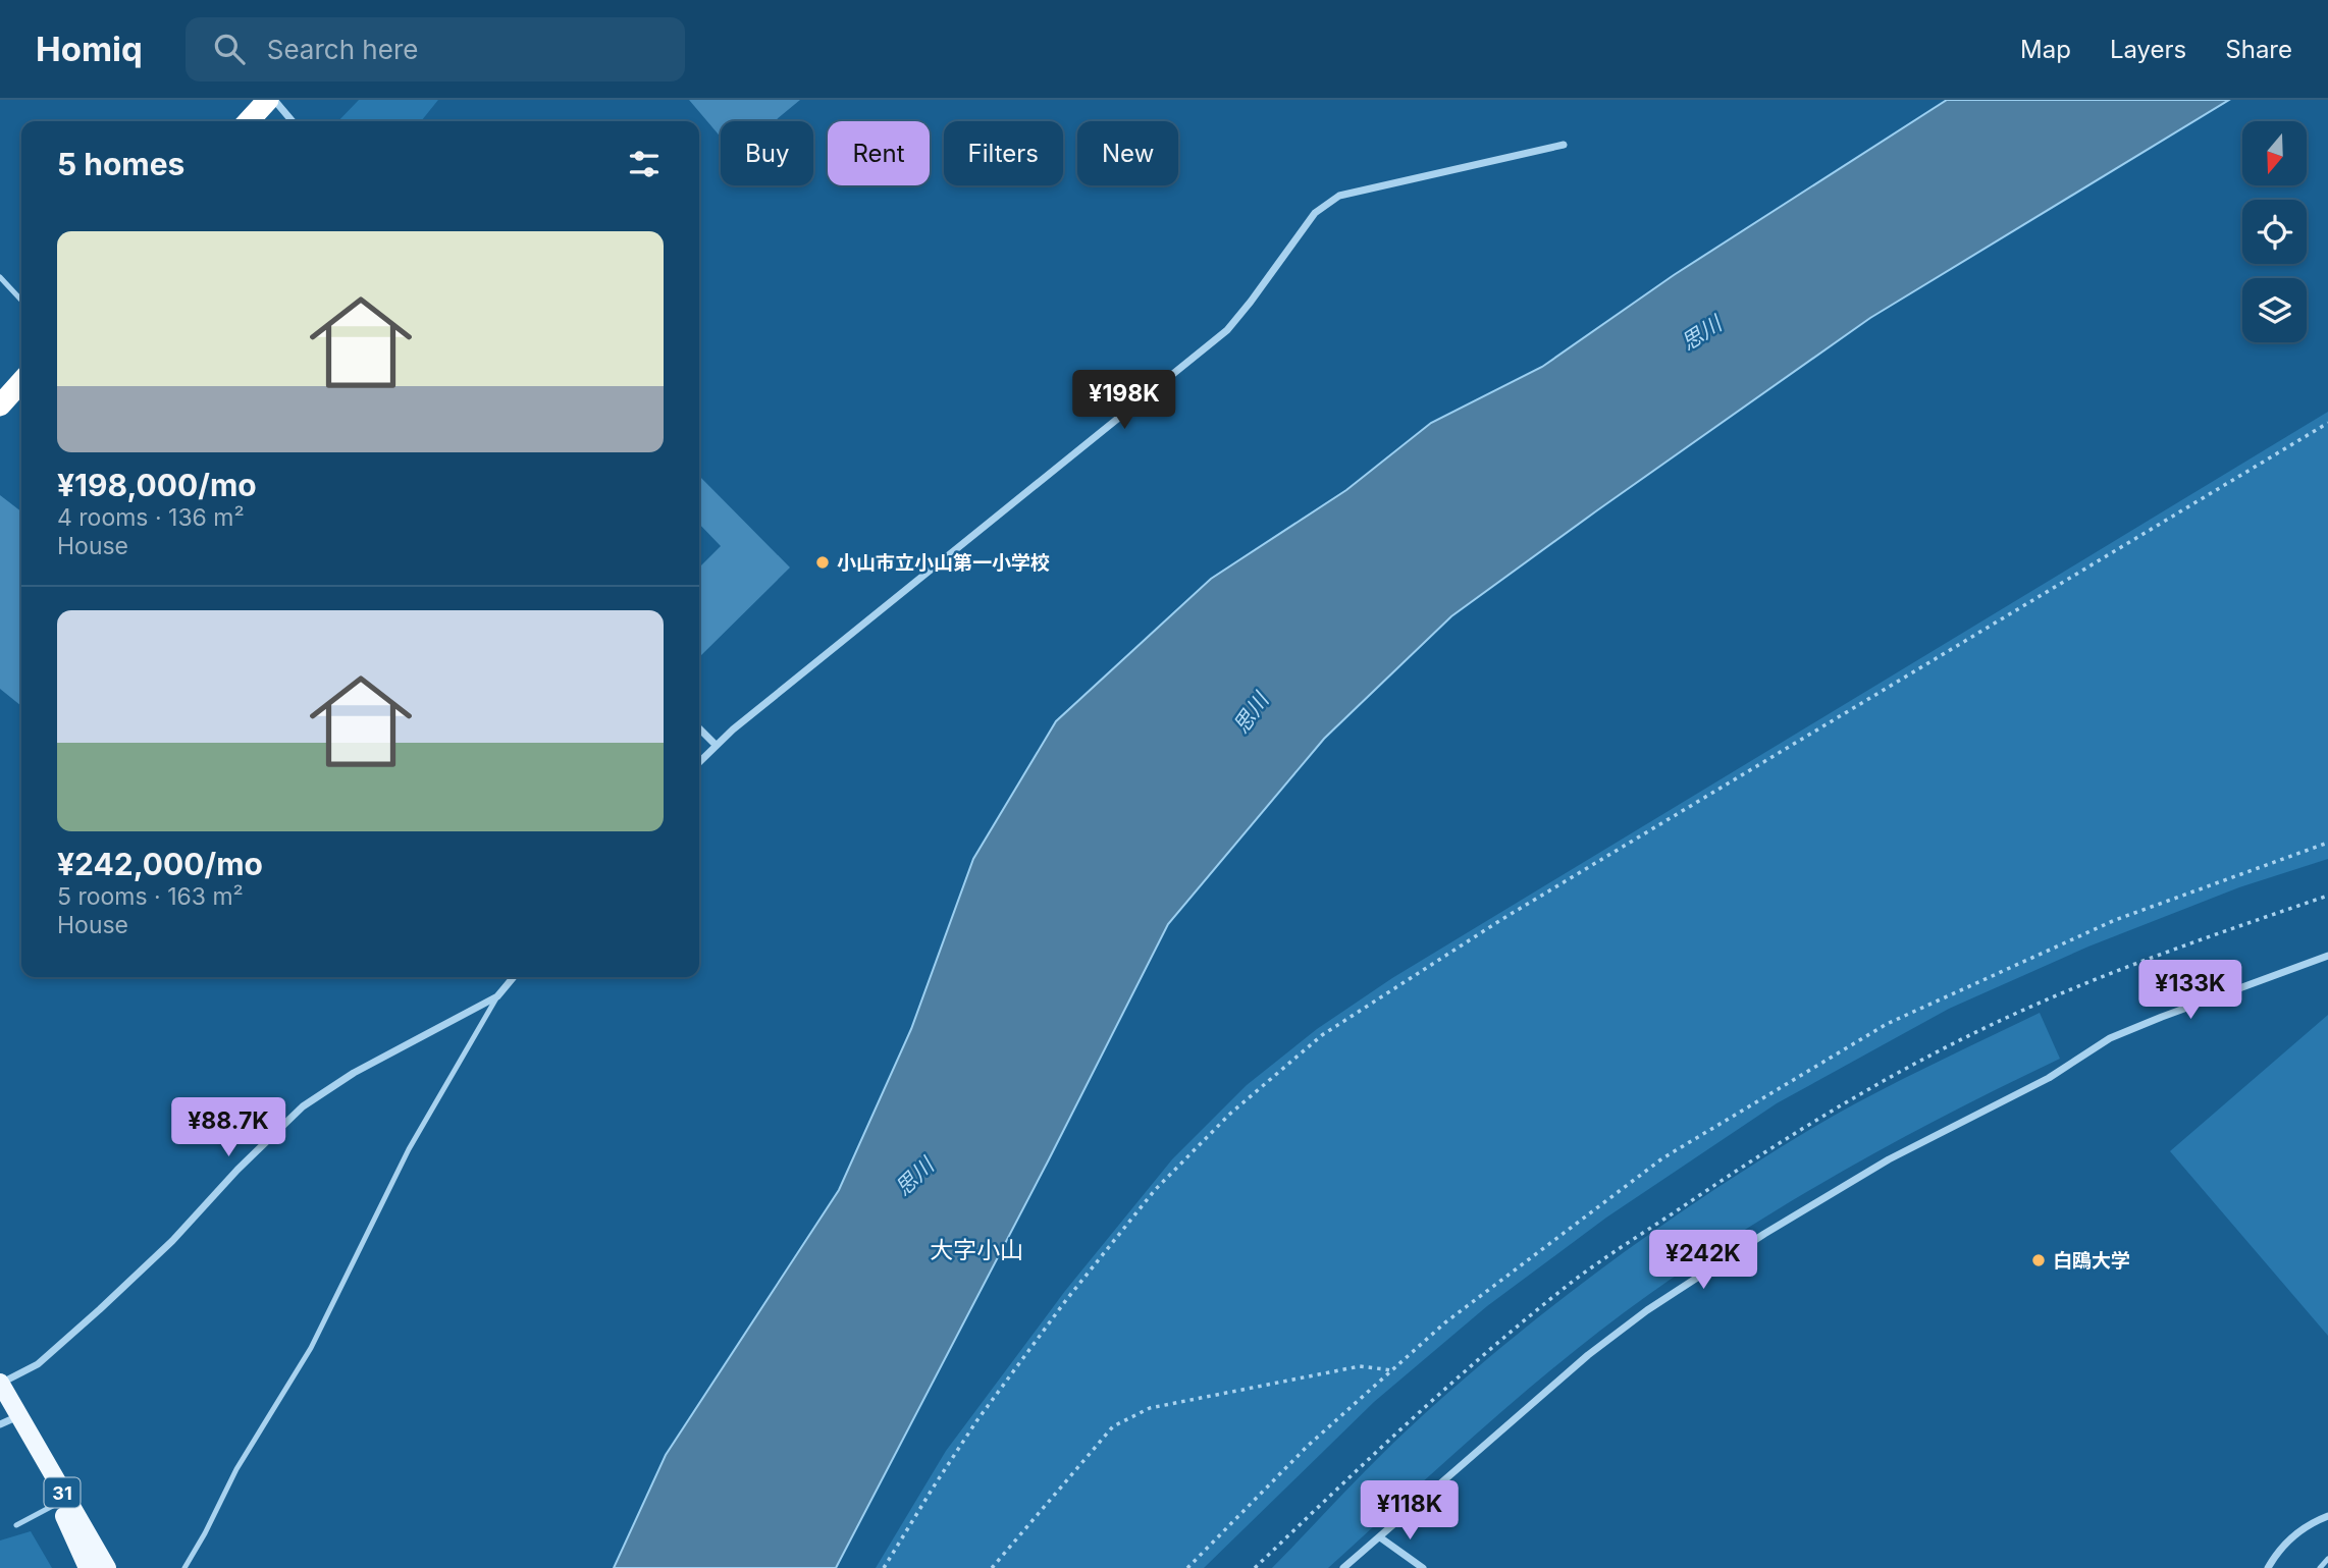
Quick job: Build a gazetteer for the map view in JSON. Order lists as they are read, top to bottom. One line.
{"streets":{"main road":["31"]},"districts":["大字小山"],"water":["思川"],"places":["小山市立小山第一小学校","白鴎大学"],"north":"bottom","page":{"header":"Homiq","search":"Search here","nav":["Map","Layers","Share"],"chip":["Buy","Rent","Filters","New"],"heading":"5 homes","list":[{"name":"¥198,000/mo","note":"4 rooms · 136 m² · House"},{"name":"¥242,000/mo","note":"5 rooms · 163 m² · House"}],"price":["¥198K","¥133K","¥88.7K","¥242K","¥118K"]}}
